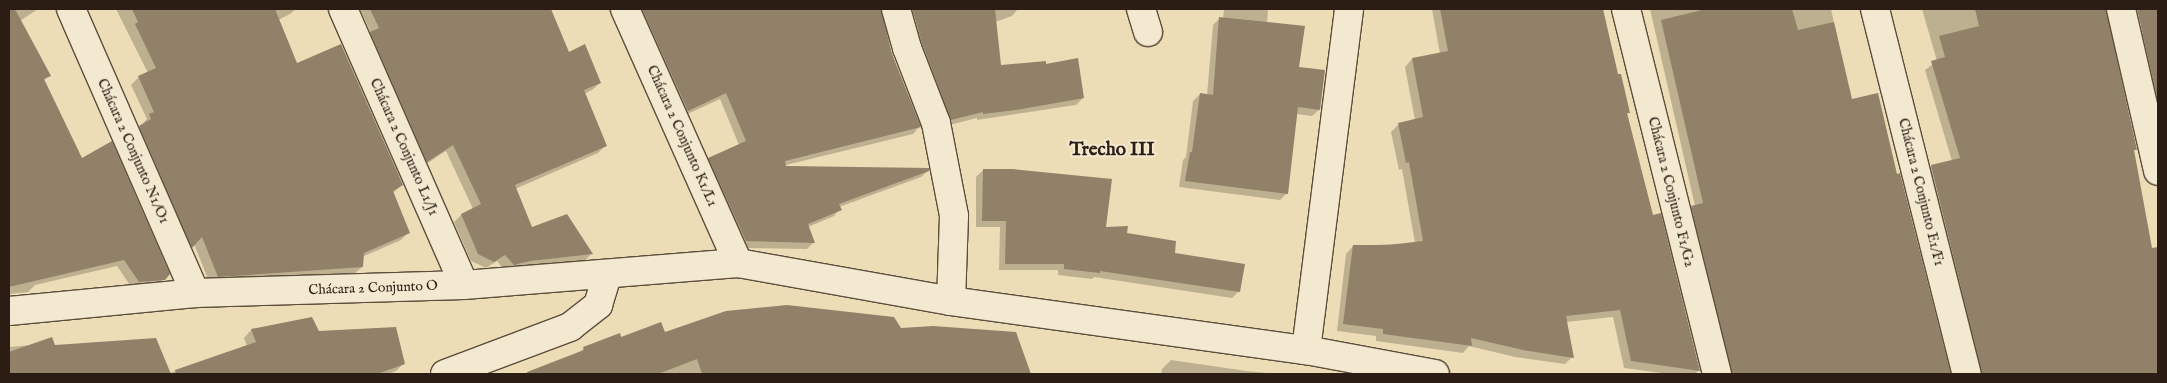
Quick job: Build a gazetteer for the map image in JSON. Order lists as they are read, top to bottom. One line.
{"streets":{"street":["Chácara 2 Conjunto K1/L1","Chácara 2 Conjunto L1/J1","Chácara 2 Conjunto N1/O1","Chácara 2 Conjunto F1/G2","Chácara 2 Conjunto E1/F1","Chácara 2 Conjunto O"]},"crossings":[["Chácara 2 Conjunto K1/L1","Chácara 2 Conjunto O"],["Chácara 2 Conjunto L1/J1","Chácara 2 Conjunto O"],["Chácara 2 Conjunto N1/O1","Chácara 2 Conjunto O"]],"districts":["Trecho III"]}
